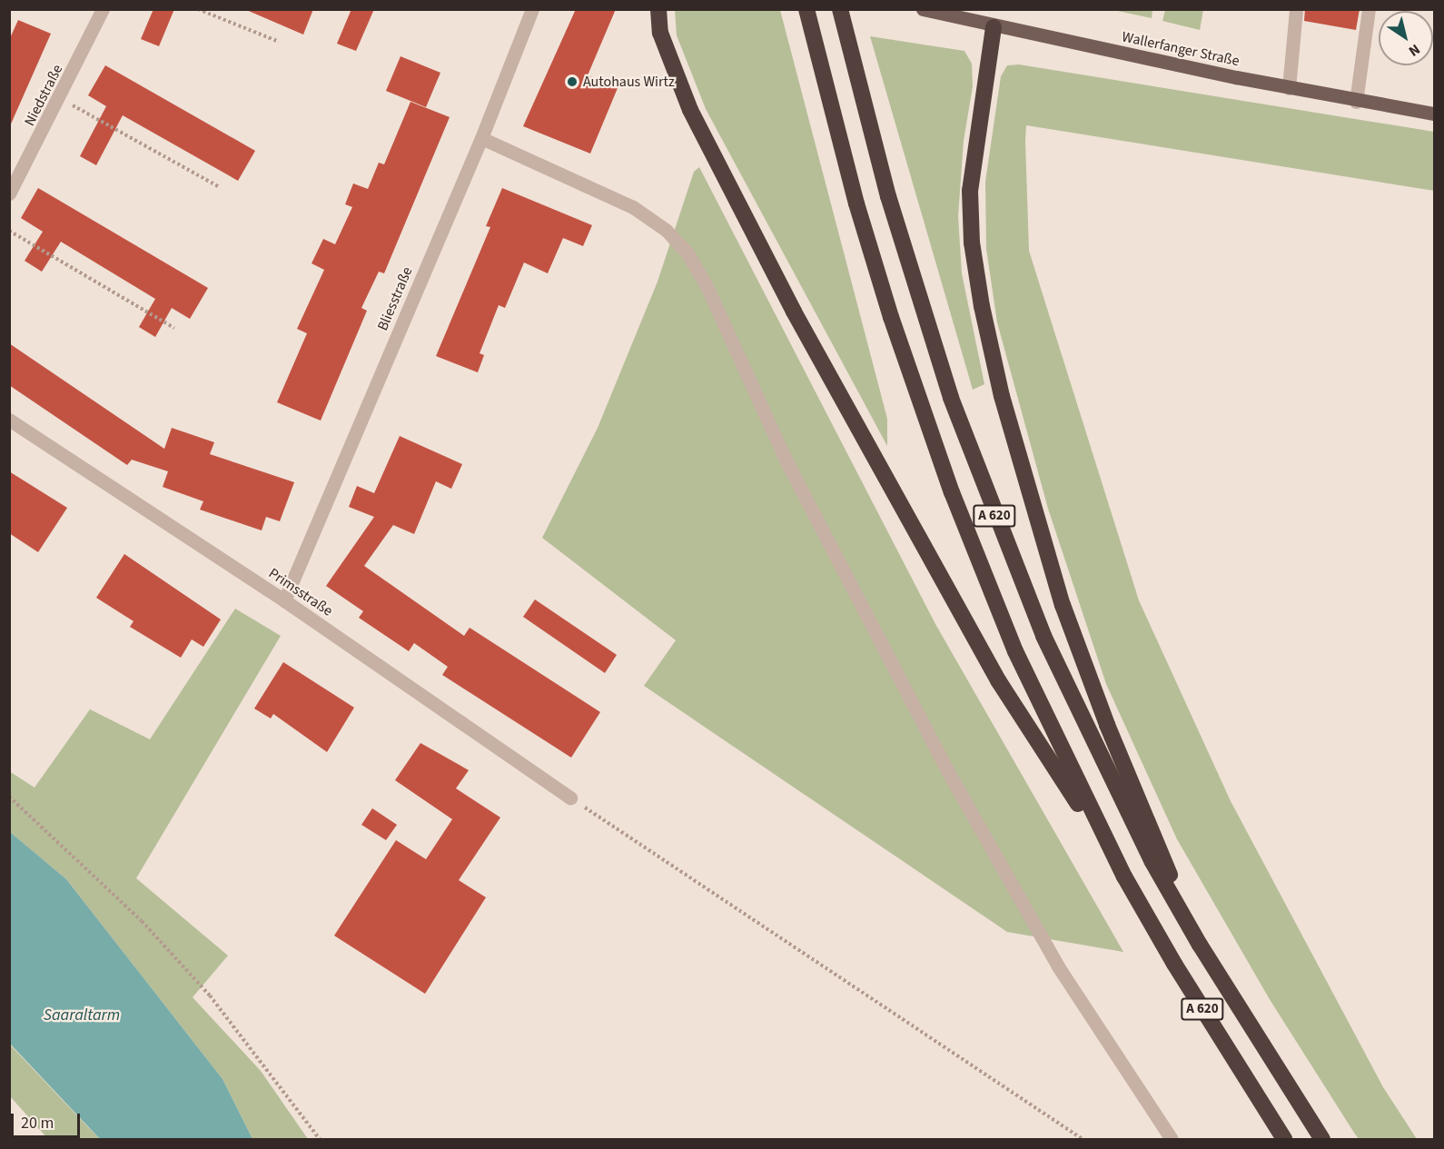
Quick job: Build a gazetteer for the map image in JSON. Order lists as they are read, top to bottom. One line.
{"streets":{"highway":["A 620"],"main road":["Wallerfanger Straße"],"street":["Niedstraße","Bliesstraße","Primsstraße"]},"crossings":[["Bliesstraße","Primsstraße"]],"water":["Saaraltarm"],"places":["Autohaus Wirtz"],"scale_bar":"20 m","north":"bottom right"}
